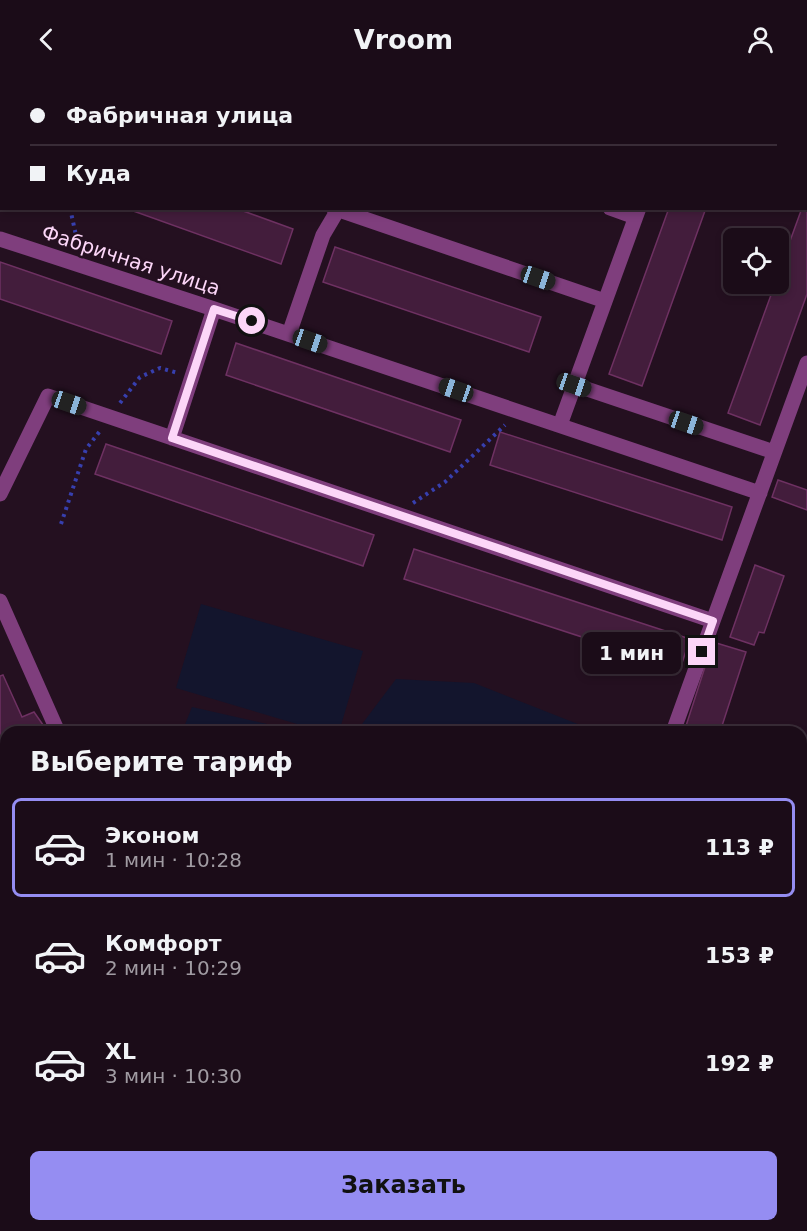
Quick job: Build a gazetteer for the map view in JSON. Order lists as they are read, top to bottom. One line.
{"streets":{"street":["Фабричная улица"]},"page":{"header":"Vroom","banner":["Фабричная улица","Куда"],"bubble":"1 мин","heading":"Выберите тариф","list":[{"name":"Эконом","note":"1 мин · 10:28","value":"113 ₽"},{"name":"Комфорт","note":"2 мин · 10:29","value":"153 ₽"},{"name":"XL","note":"3 мин · 10:30","value":"192 ₽"}],"buttons":"Заказать"}}
